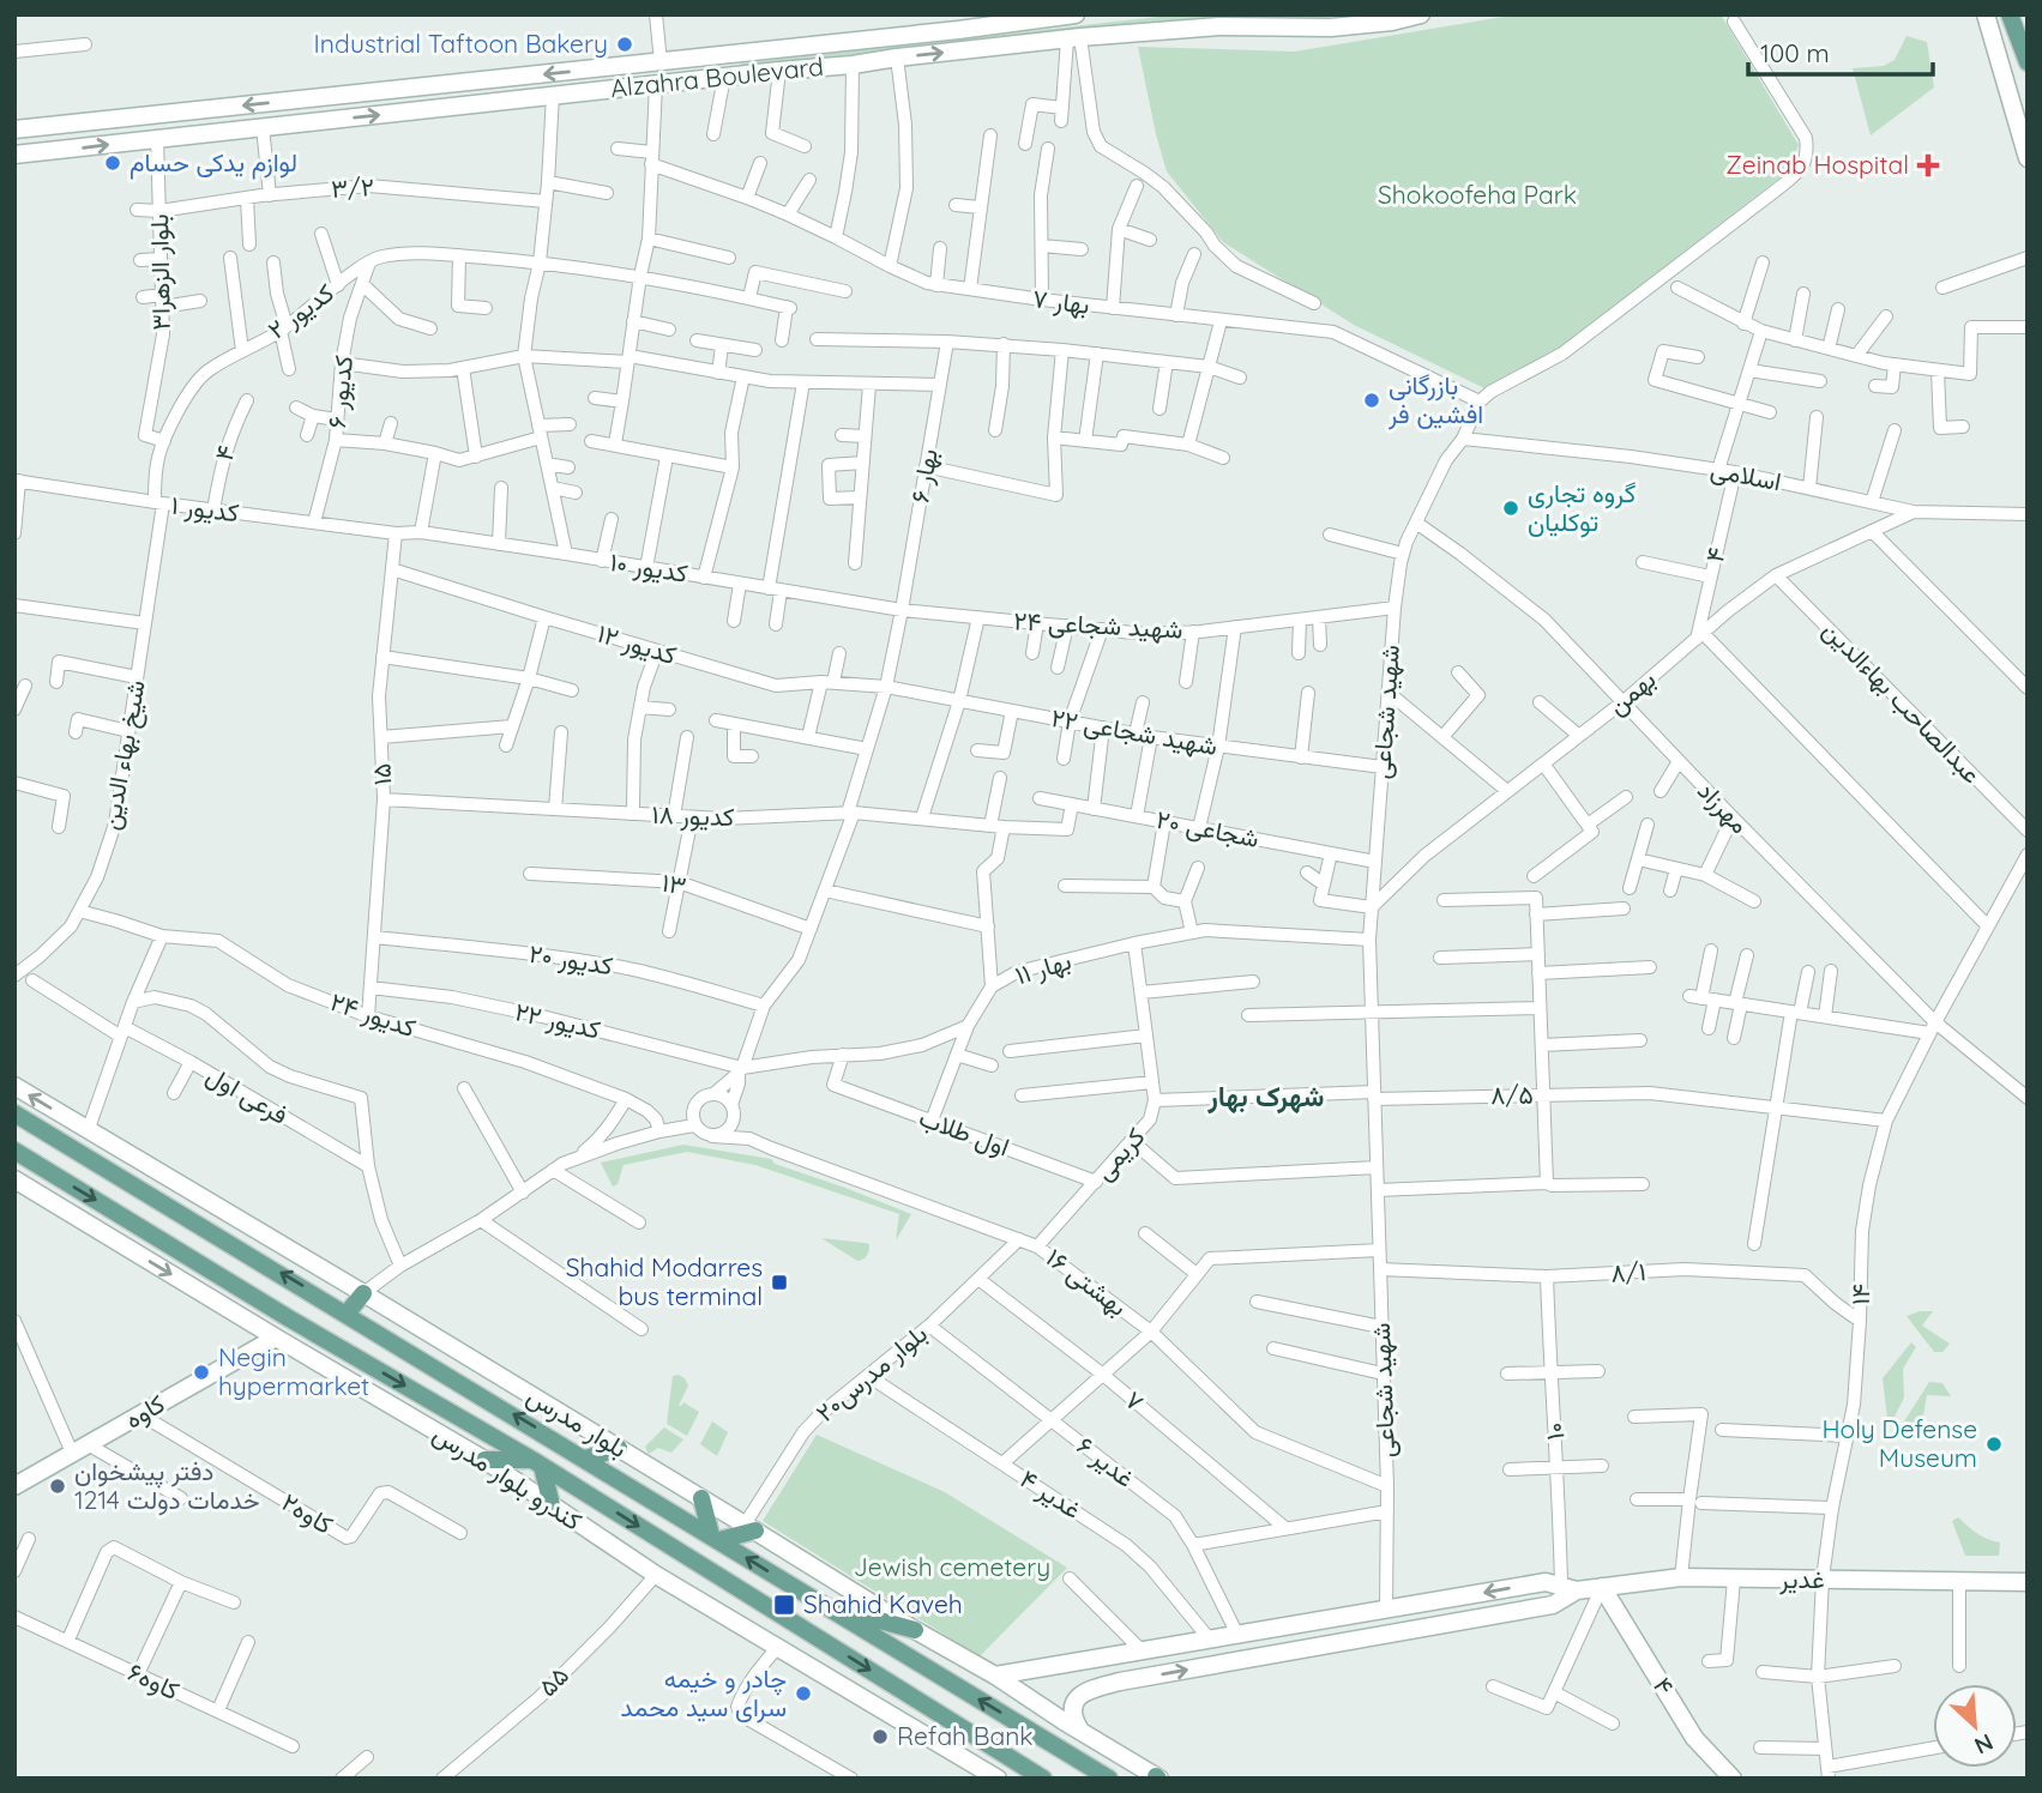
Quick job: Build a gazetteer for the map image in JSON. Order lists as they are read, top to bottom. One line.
{"streets":{"main road":["Alzahra Boulevard","۴","کاوه","بلوار مدرس","کندرو بلوار مدرس","غدیر"],"street":["۳/۲","بلوار الزهرا۳","بهار ۷","۲ کدیور","کدیور ۶","بهار ۶","اسلامی","کدیور ۱","کدیور ۱۰","شهید شجاعی ۲۴","کدیور ۱۲","بهمن","عبدالصاحب بهاءالدین","شهید شجاعی","شهید شجاعی ۲۲","شیخ بهاء الدین","۱۵","مهرزاد","کدیور ۱۸","شجاعی ۲۰","۱۳","کدیور ۲۰","بهار ۱۱","کدیور ۲۴","کدیور ۲۲","فرعی اول","۸/۵","اول طلاب","کریمی","۸/۱","۱۶ بهشتی","۱۴","بلوار مدرس۲۰","۷","۱۰","غدیر ۶","غدیر ۴","کاوه۲","کاوه۶","۵۵"]},"crossings":[["Alzahra Boulevard","بلوار الزهرا۳"],["۳/۲","بلوار الزهرا۳"],["بلوار الزهرا۳","۲ کدیور"],["بهار ۷","شهید شجاعی"],["۲ کدیور","کدیور ۶"],["۲ کدیور","کدیور ۱"],["۲ کدیور","شیخ بهاء الدین"],["کدیور ۶","کدیور ۱"],["۴","اسلامی"],["۴","کدیور ۱"],["۴","بهمن"],["۴","غدیر"],["بهار ۶","کدیور ۱۰"],["بهار ۶","شهید شجاعی ۲۴"],["بهار ۶","کدیور ۱۲"],["بهار ۶","شهید شجاعی ۲۲"],["بهار ۶","کدیور ۱۸"],["بهار ۶","۱۳"],["بهار ۶","کدیور ۲۰"],["بهار ۶","کدیور ۲۲"],["اسلامی","بهمن"],["اسلامی","شهید شجاعی"],["کدیور ۱","کدیور ۱۰"],["کدیور ۱","شیخ بهاء الدین"],["کدیور ۱","۱۵"],["کدیور ۱۰","شهید شجاعی ۲۴"],["کدیور ۱۰","۱۵"],["شهید شجاعی ۲۴","شهید شجاعی"],["کدیور ۱۲","شهید شجاعی ۲۲"],["کدیور ۱۲","۱۵"],["بهمن","عبدالصاحب بهاءالدین"],["بهمن","شهید شجاعی"],["بهمن","مهرزاد"],["شهید شجاعی","شهید شجاعی ۲۲"],["شهید شجاعی","مهرزاد"],["شهید شجاعی","شجاعی ۲۰"],["شهید شجاعی","بهار ۱۱"],["شهید شجاعی","۸/۵"],["شهید شجاعی","۸/۱"],["شهید شجاعی","۱۶ بهشتی"],["شیخ بهاء الدین","کدیور ۲۴"],["۱۵","کدیور ۱۸"],["۱۵","کدیور ۲۰"],["۱۵","کدیور ۲۴"],["۱۵","کدیور ۲۲"],["مهرزاد","۱۴"],["کدیور ۱۸","شجاعی ۲۰"],["بهار ۱۱","اول طلاب"],["بهار ۱۱","کریمی"],["۸/۵","کریمی"],["۸/۵","۱۴"],["اول طلاب","کریمی"],["کریمی","۱۶ بهشتی"],["۸/۱","۱۴"],["۸/۱","۱۰"],["۱۶ بهشتی","بلوار مدرس۲۰"],["۱۴","غدیر"],["بلوار مدرس۲۰","۷"],["بلوار مدرس۲۰","غدیر ۶"],["بلوار مدرس۲۰","غدیر ۴"],["کاوه","کندرو بلوار مدرس"],["کاوه","کاوه۲"],["۱۰","غدیر"],["کندرو بلوار مدرس","۵۵"]],"districts":["شهرک بهار"],"parks":["Shokoofeha Park","Jewish cemetery"],"places":{"other":["Industrial Taftoon Bakery","لوازم یدکی حسام","بازرگانی افشین فر","گروه تجاری توکلیان","Negin hypermarket","Holy Defense Museum","دفتر پیشخوان خدمات دولت 1214","چادر و خیمه سرای سید محمد","Refah Bank"],"health":["Zeinab Hospital"],"transit":["Shahid Modarres bus terminal","Shahid Kaveh"]},"scale_bar":"100 m","north":"bottom right"}
